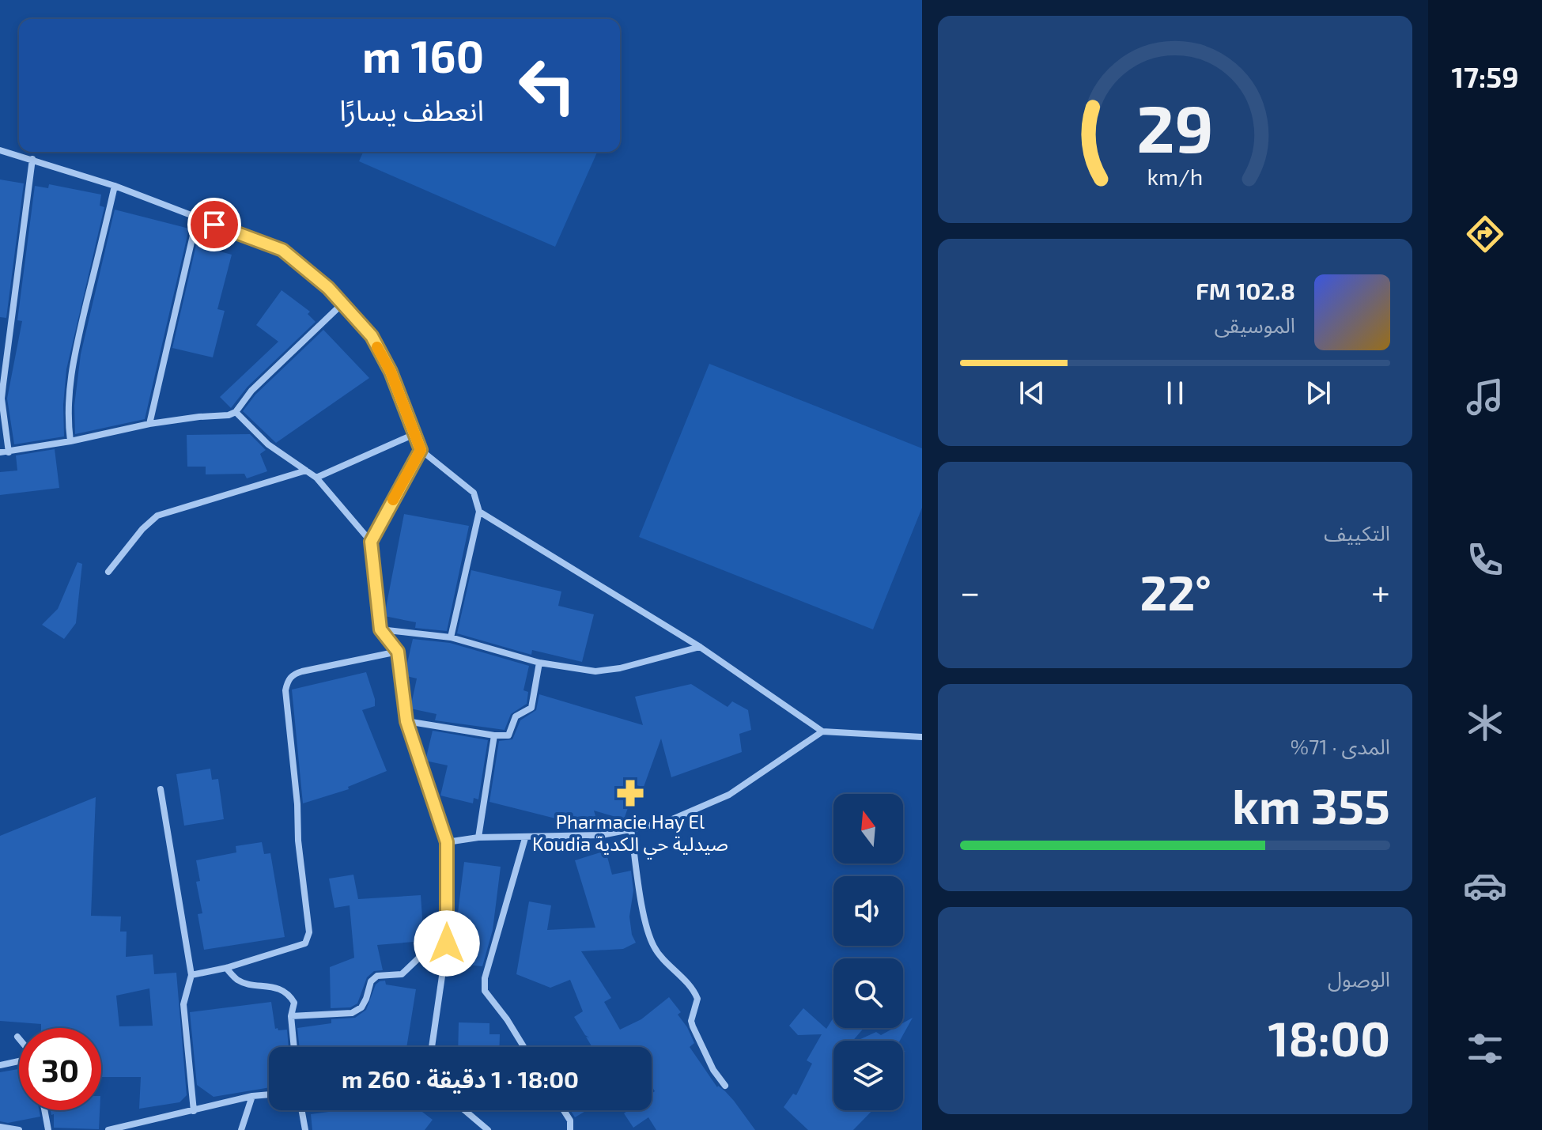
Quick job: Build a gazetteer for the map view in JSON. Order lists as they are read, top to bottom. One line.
{"places":{"pharmacy":["Pharmacie Hay El Koudia صيدلية حي الكدية"]},"north":"top","page":{"tabs":"17:59","turn":["160 m","انعطف يسارًا"],"song":["102.8 FM","الموسيقى"],"tile":["التكييف",["المدى · 71%","355 km"],["الوصول","18:00"]],"heat":["−","22°","+"],"limit":"30","trip":"18:00 · 1 دقيقة · 260 m","gauge":["29","km/h"]}}
